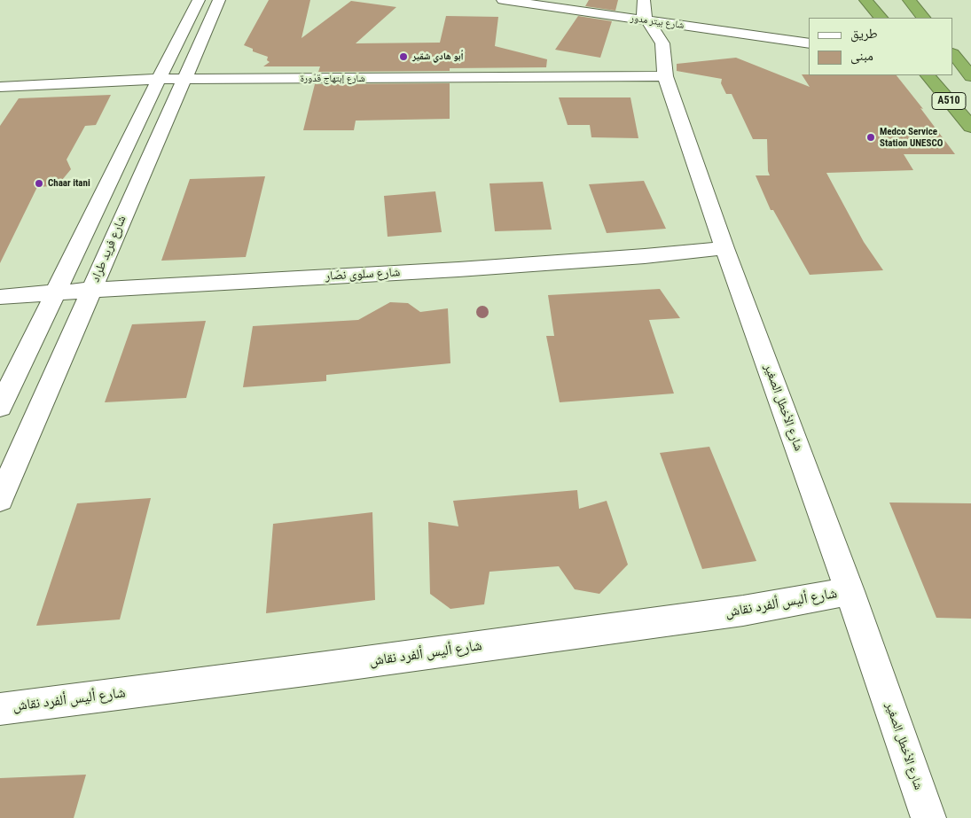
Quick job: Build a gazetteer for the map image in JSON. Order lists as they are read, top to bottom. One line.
{"streets":{"highway":["A510"],"street":["شارع بيتر مدور","شارع إبتهاج قدّورة","شارع فريد طراد","شارع سلوى نصّار","شارع الأخطل الصغير","شارع أليس ألفرد نقاش"]},"crossings":[["شارع بيتر مدور","شارع الأخطل الصغير"],["شارع إبتهاج قدّورة","شارع فريد طراد"],["شارع إبتهاج قدّورة","شارع الأخطل الصغير"],["شارع فريد طراد","شارع سلوى نصّار"],["شارع سلوى نصّار","شارع الأخطل الصغير"],["شارع الأخطل الصغير","شارع أليس ألفرد نقاش"]],"places":["أبو هادي شقير","Medco Service Station UNESCO","Chaar itani"],"legend":["طريق","مبنى"]}
